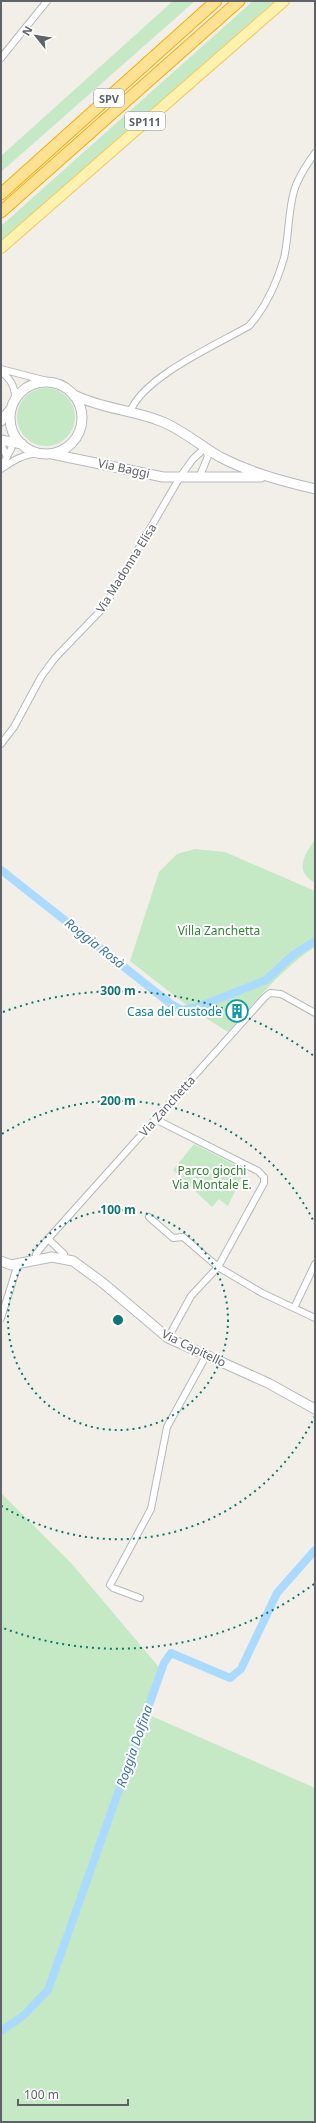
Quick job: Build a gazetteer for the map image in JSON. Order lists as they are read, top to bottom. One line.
{"streets":{"highway":["SPV"],"main road":["SP111","Via Baggi","Via Capitello"],"street":["Via Madonna Elisa","Via Zanchetta"]},"crossings":[["Via Baggi","Via Madonna Elisa"],["Via Zanchetta","Via Capitello"]],"water":["Roggia Rosà","Roggia Dolfina"],"parks":["Villa Zanchetta","Parco giochi Via Montale E."],"places":{"building":["Casa del custode"]},"scale_bar":"100 m","north":"top left","rings":["300 m","200 m","100 m"]}
